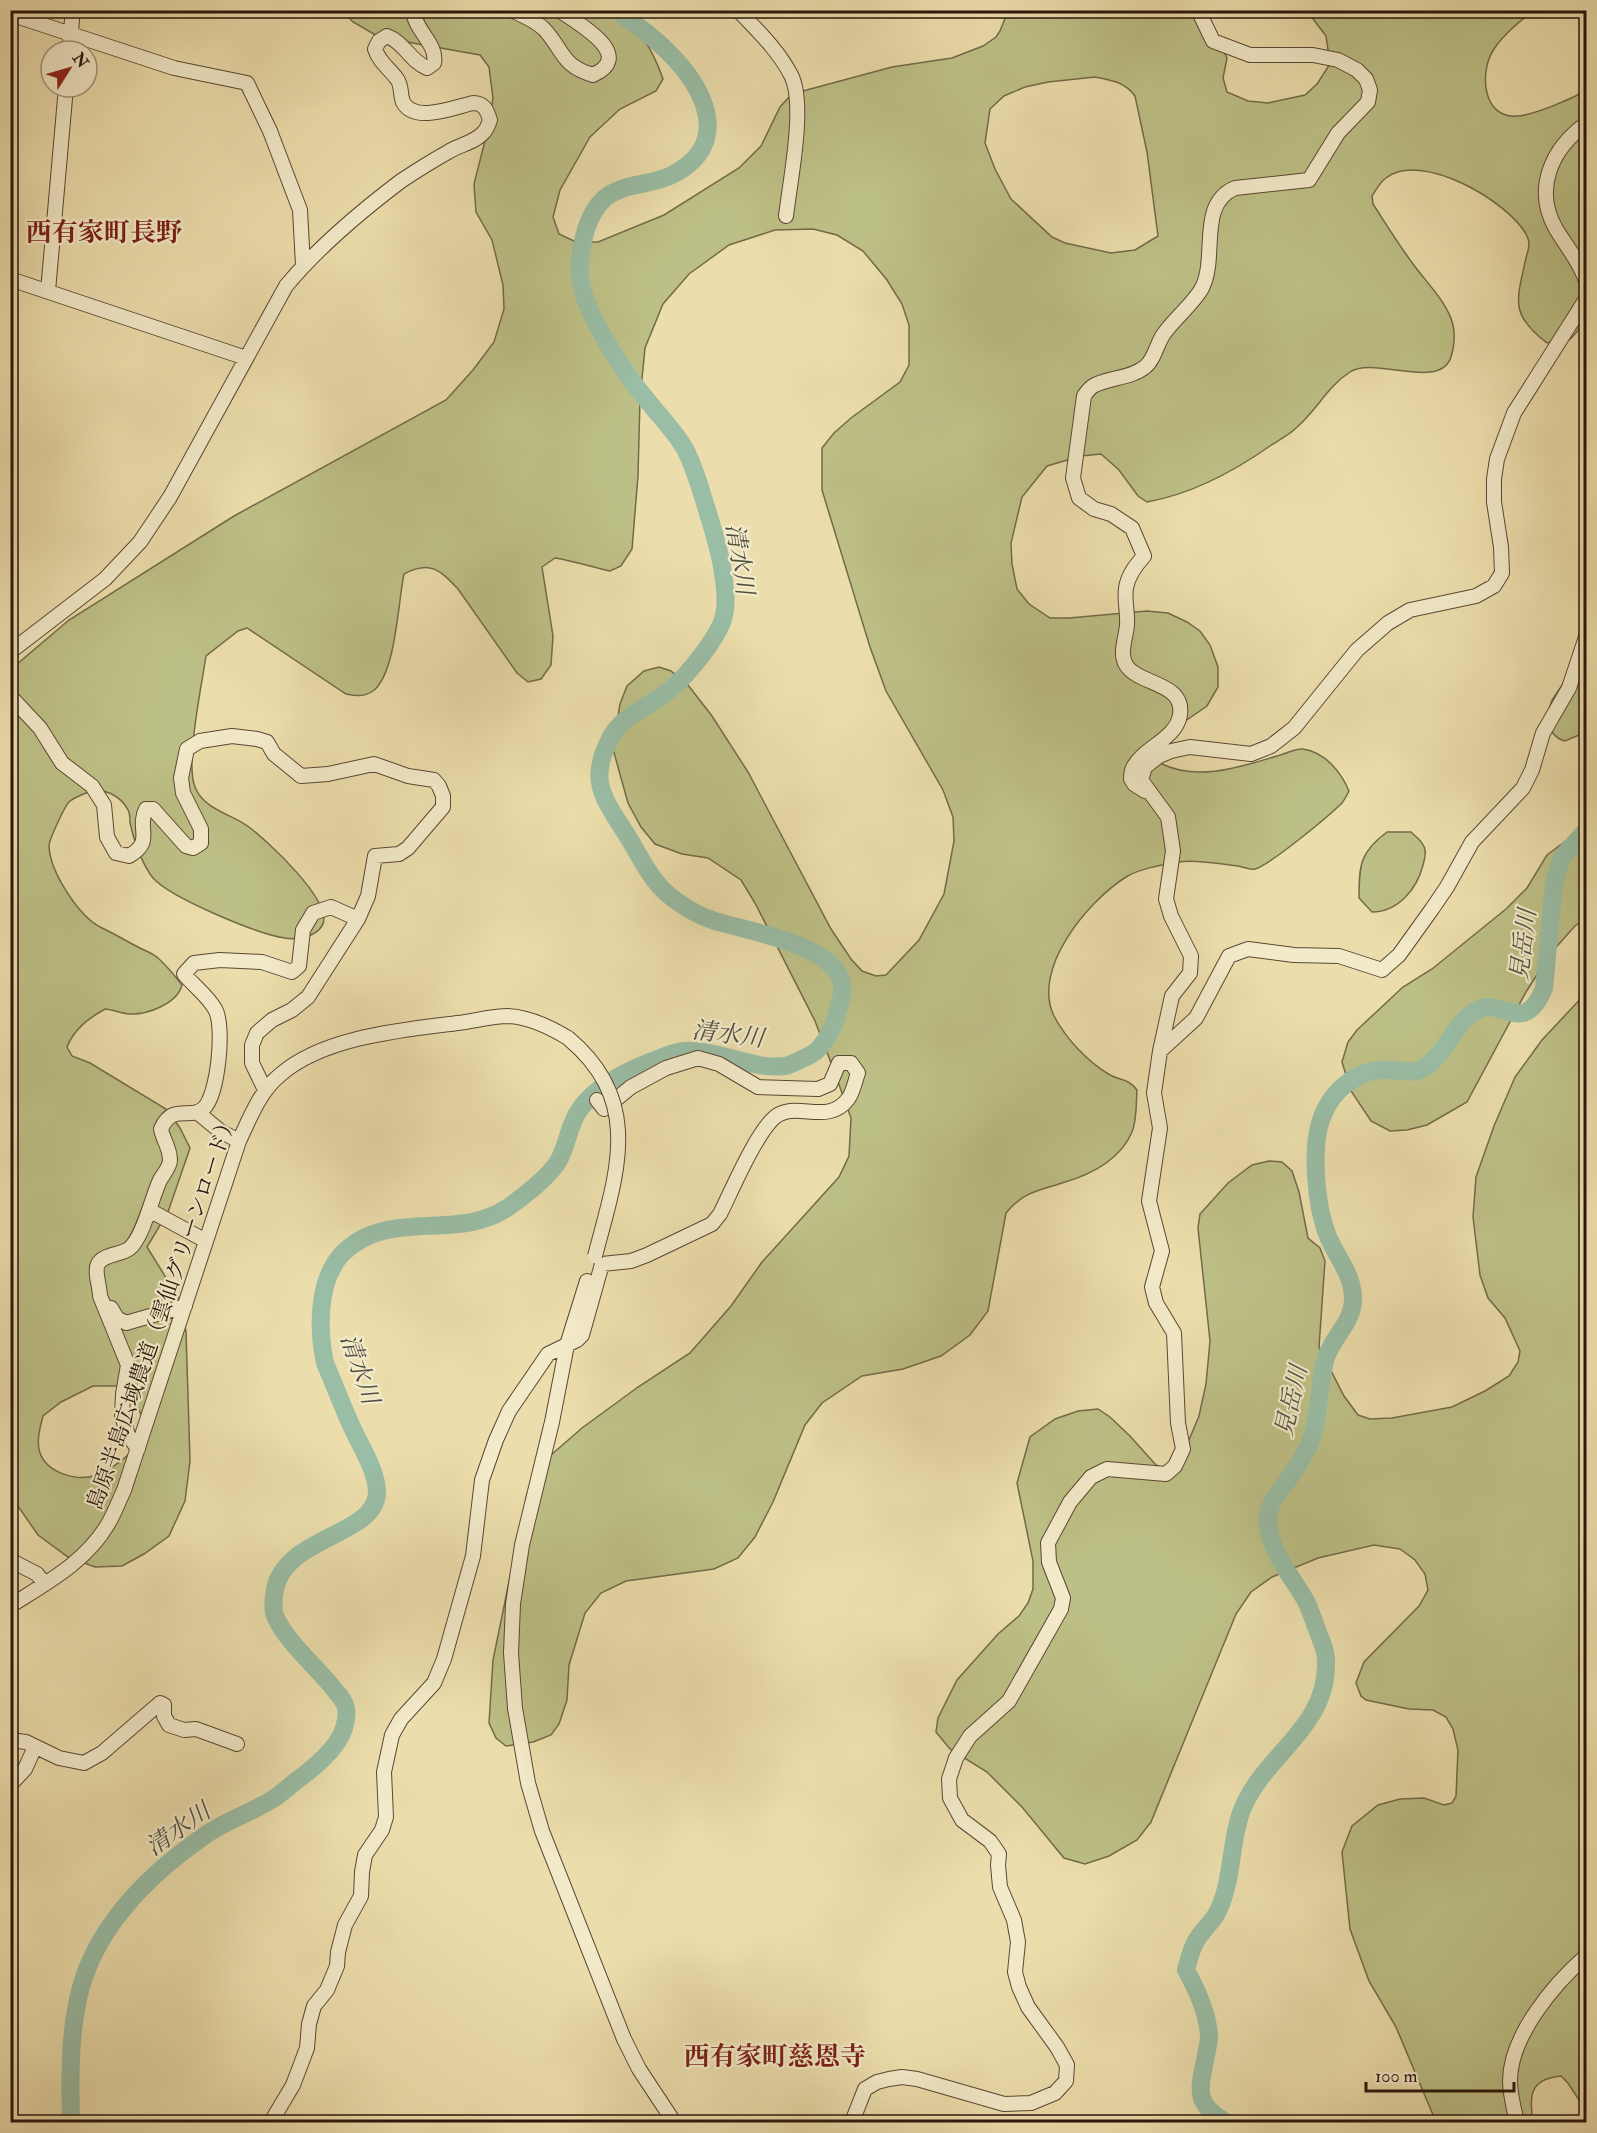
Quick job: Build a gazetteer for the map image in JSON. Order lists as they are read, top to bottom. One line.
{"streets":{"street":["島原半島広域農道（雲仙グリーンロード）"]},"districts":["西有家町長野","西有家町慈恩寺"],"water":["清水川","見岳川"],"scale_bar":"100 m","north":"top right"}
